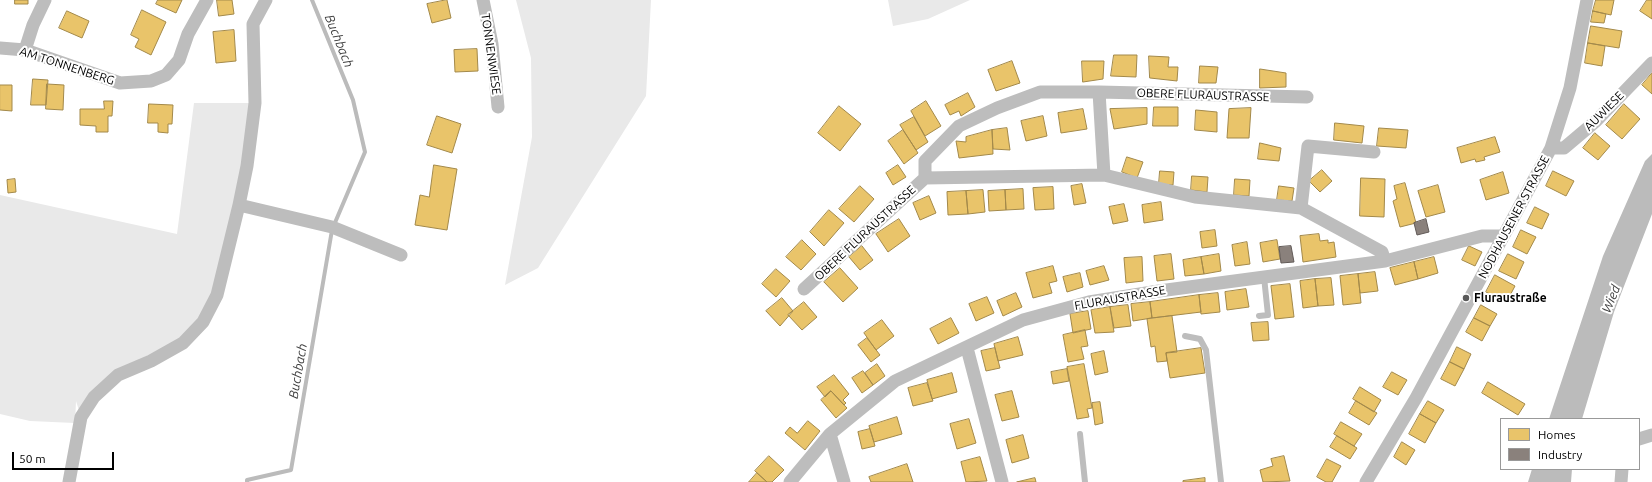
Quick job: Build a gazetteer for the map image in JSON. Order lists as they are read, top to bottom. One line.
{"streets":{"street":["TONNENWIESE","AM TONNENBERG","OBERE FLURAUSTRASSE","AUWIESE","NODHAUSENER STRASSE","FLURAUSTRASSE"]},"crossings":[["OBERE FLURAUSTRASSE","FLURAUSTRASSE"],["AUWIESE","NODHAUSENER STRASSE"],["NODHAUSENER STRASSE","FLURAUSTRASSE"]],"water":["Buchbach","Wied"],"places":["Fluraustraße"],"legend":["Homes","Industry"],"scale_bar":"50 m"}
